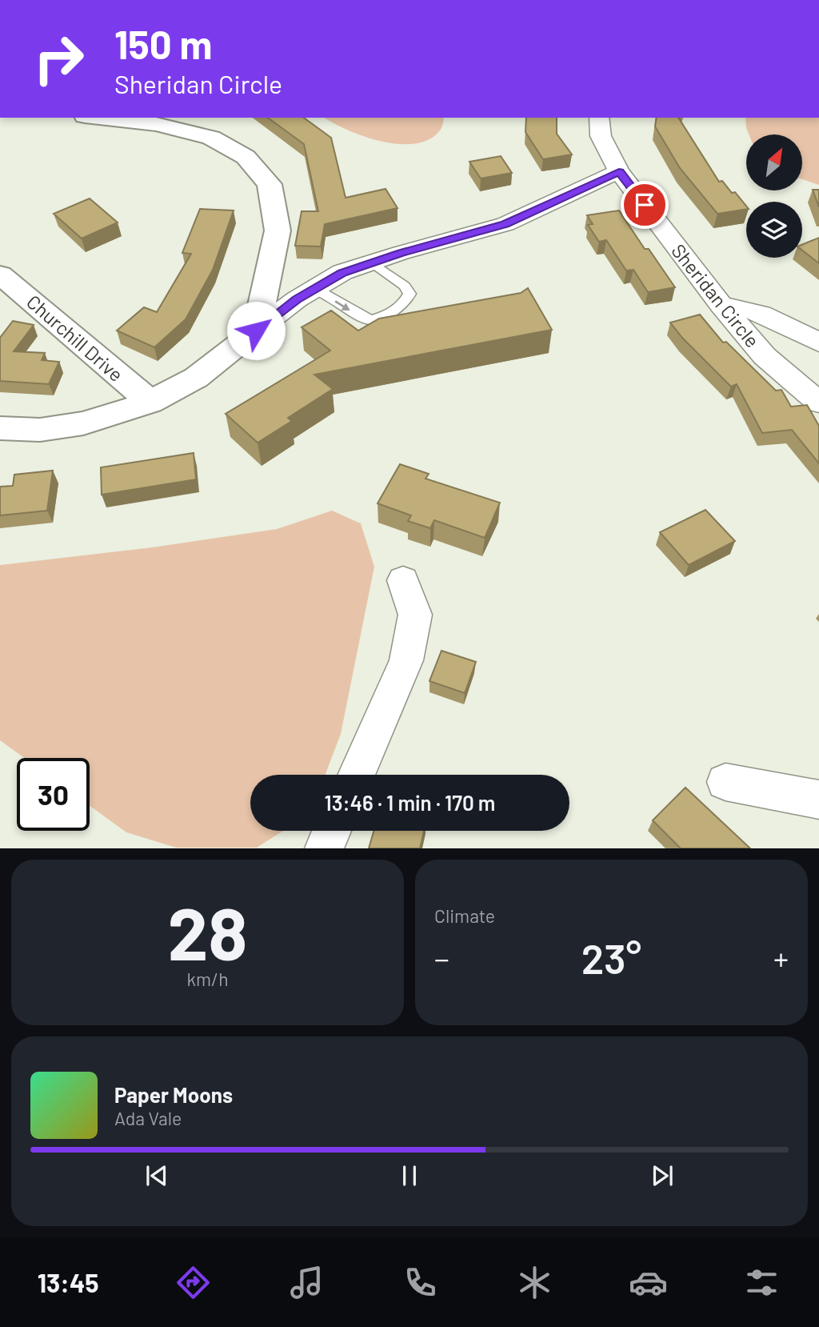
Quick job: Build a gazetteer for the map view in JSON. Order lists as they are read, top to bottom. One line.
{"streets":{"street":["Sheridan Circle","Churchill Drive"]},"north":"top right","page":{"turn":["150 m","Sheridan Circle"],"limit":"30","trip":"13:46 · 1 min · 170 m","tile":[["28","km/h"],"Climate"],"heat":["−","23°","+"],"song":["Paper Moons","Ada Vale"],"tabs":"13:45"}}
